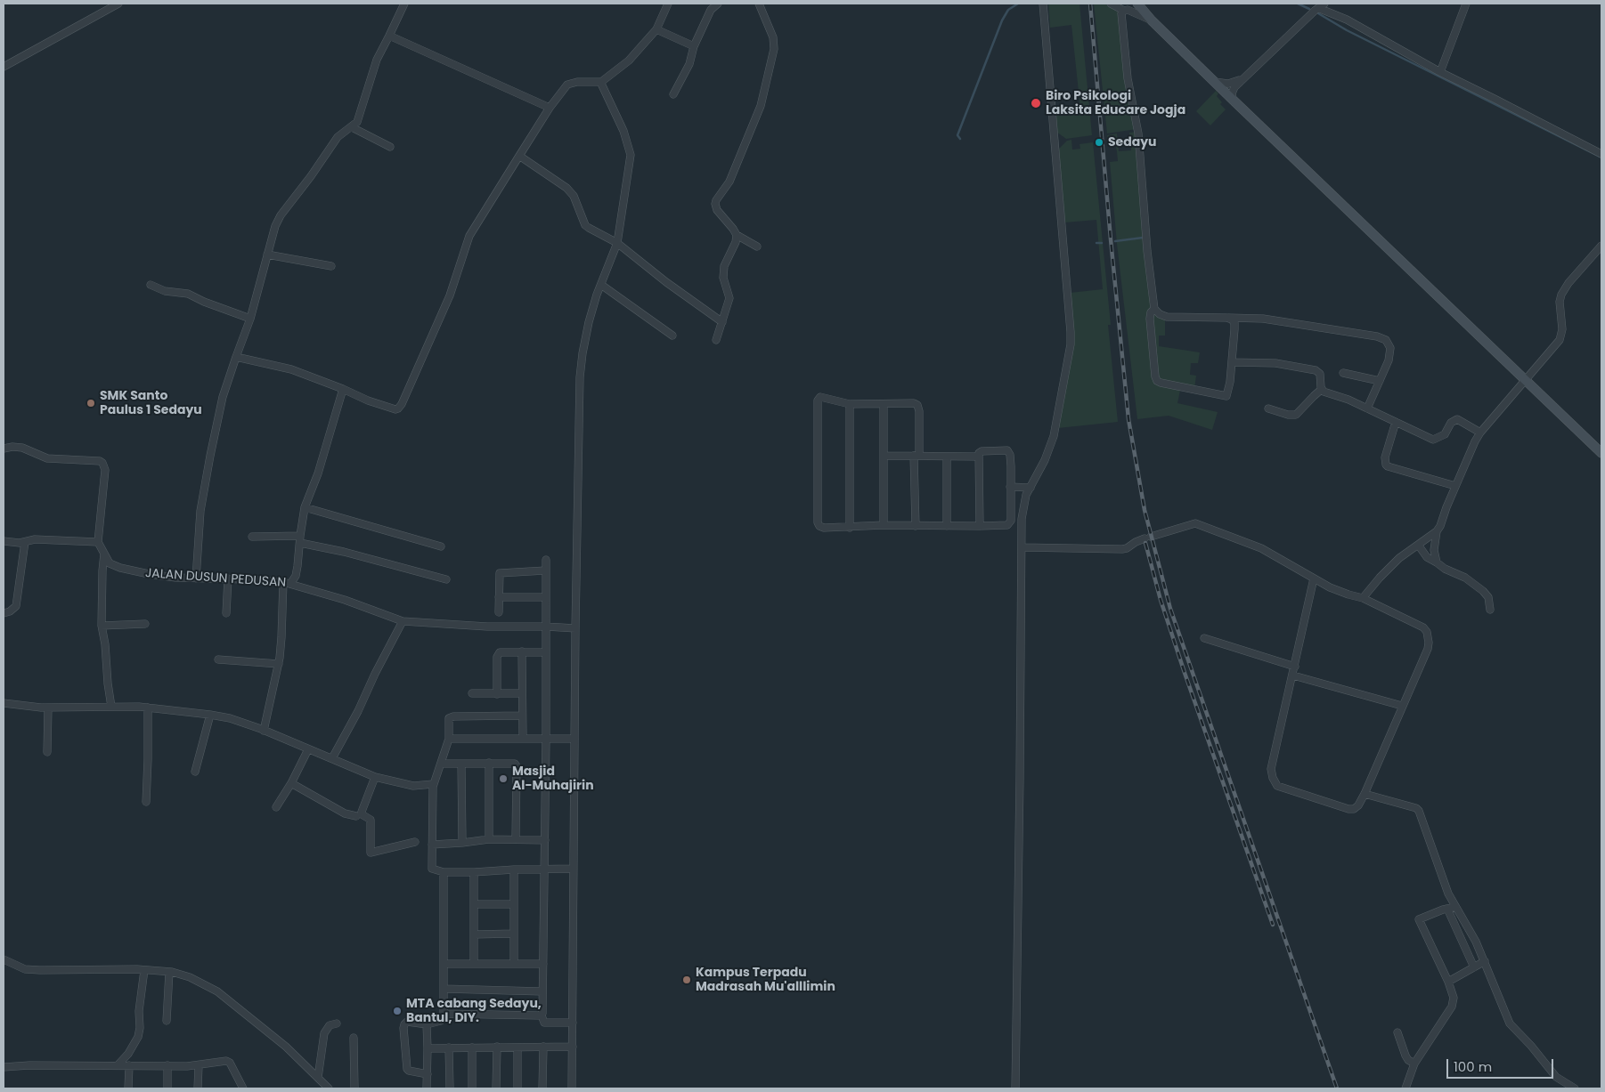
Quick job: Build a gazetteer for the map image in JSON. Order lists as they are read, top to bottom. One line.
{"streets":{"street":["JALAN DUSUN PEDUSAN"]},"places":["Biro Psikologi Laksita Educare Jogja","Sedayu","SMK Santo Paulus 1 Sedayu","Masjid Al-Muhajirin","Kampus Terpadu Madrasah Mu'alllimin","MTA cabang Sedayu, Bantul, DIY."],"scale_bar":"100 m"}
